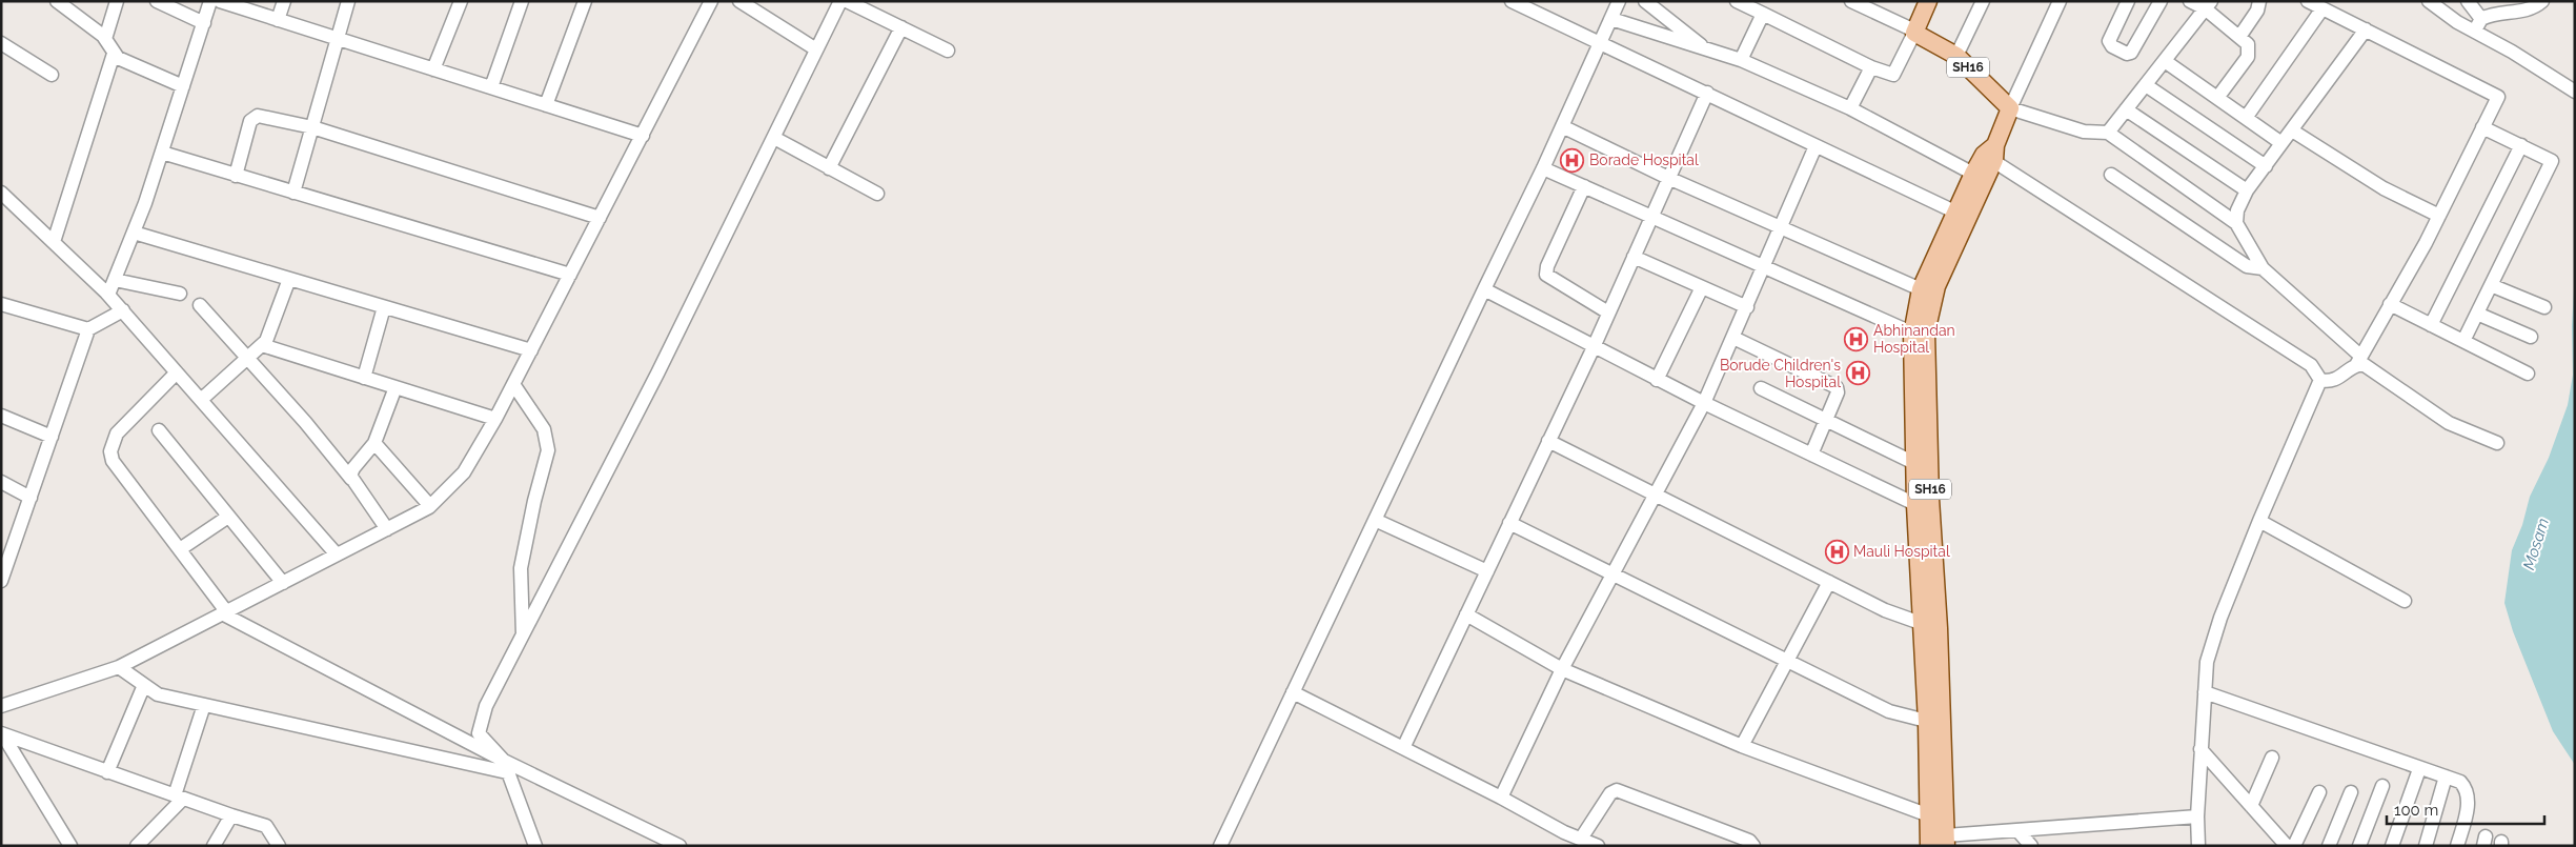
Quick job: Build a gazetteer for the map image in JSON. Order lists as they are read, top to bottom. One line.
{"streets":{"main road":["SH16"]},"water":["Mosam"],"places":{"hospital":["Borade Hospital","Abhinandan Hospital","Borude Children's Hospital","Mauli Hospital"]},"scale_bar":"100 m"}
